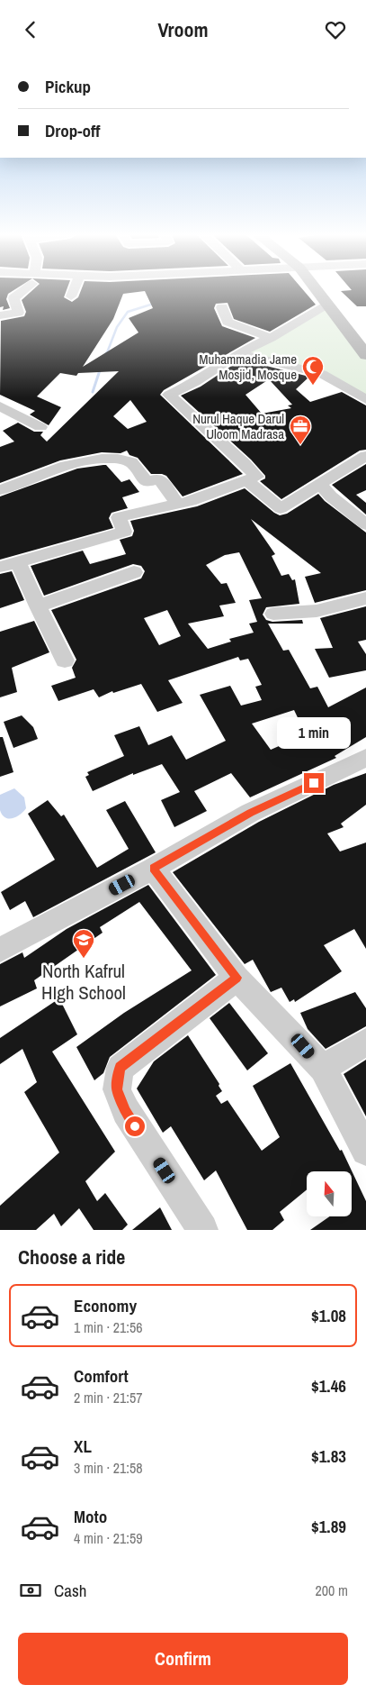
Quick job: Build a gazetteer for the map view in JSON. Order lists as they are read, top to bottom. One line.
{"places":{"mosque":["Muhammadia Jame Mosjid, Mosque"],"office":["Nurul Haque Darul Uloom Madrasa"],"school or university":["North Kafrul HIgh School"]},"north":"top","page":{"header":"Vroom","banner":["Pickup","Drop-off"],"bubble":"1 min","heading":"Choose a ride","list":[{"name":"Economy","note":"1 min · 21:56","value":"$1.08"},{"name":"Comfort","note":"2 min · 21:57","value":"$1.46"},{"name":"XL","note":"3 min · 21:58","value":"$1.83"},{"name":"Moto","note":"4 min · 21:59","value":"$1.89"}],"pay":["Cash","200 m"],"buttons":"Confirm"}}
